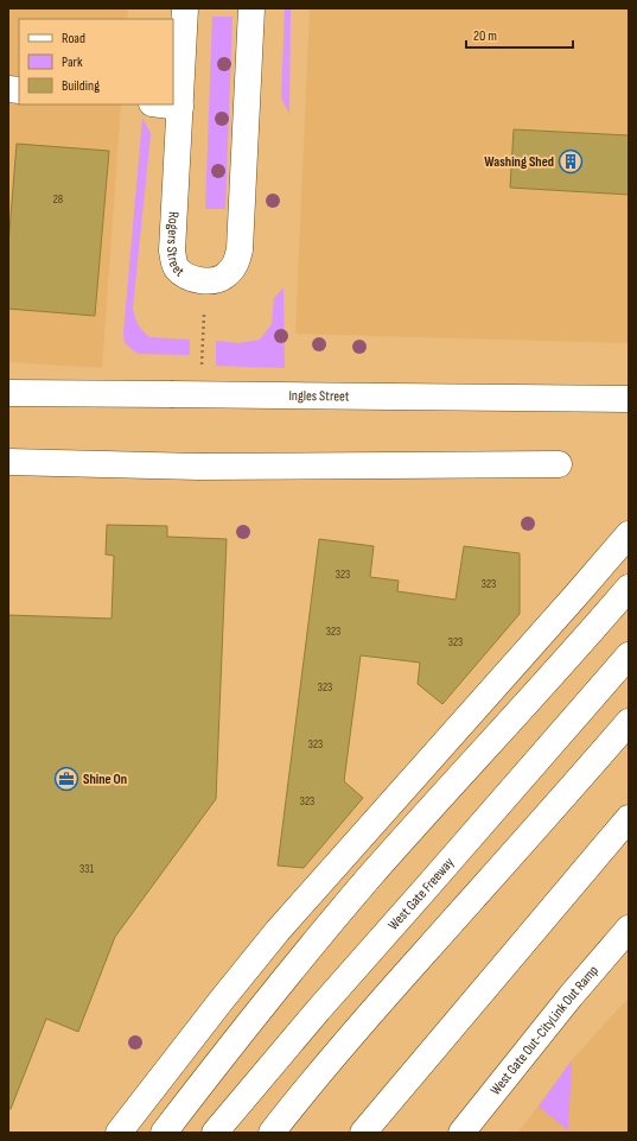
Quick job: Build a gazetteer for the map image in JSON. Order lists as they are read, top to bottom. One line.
{"streets":{"main road":["Rogers Street","Ingles Street","West Gate Freeway","West Gate Out-CityLink Out Ramp"]},"places":{"building":["Washing Shed"],"office":["Shine On"]},"house_numbers":["28","323","323","323","323","323","323","323","331"],"legend":["Road","Park","Building"],"scale_bar":"20 m"}
